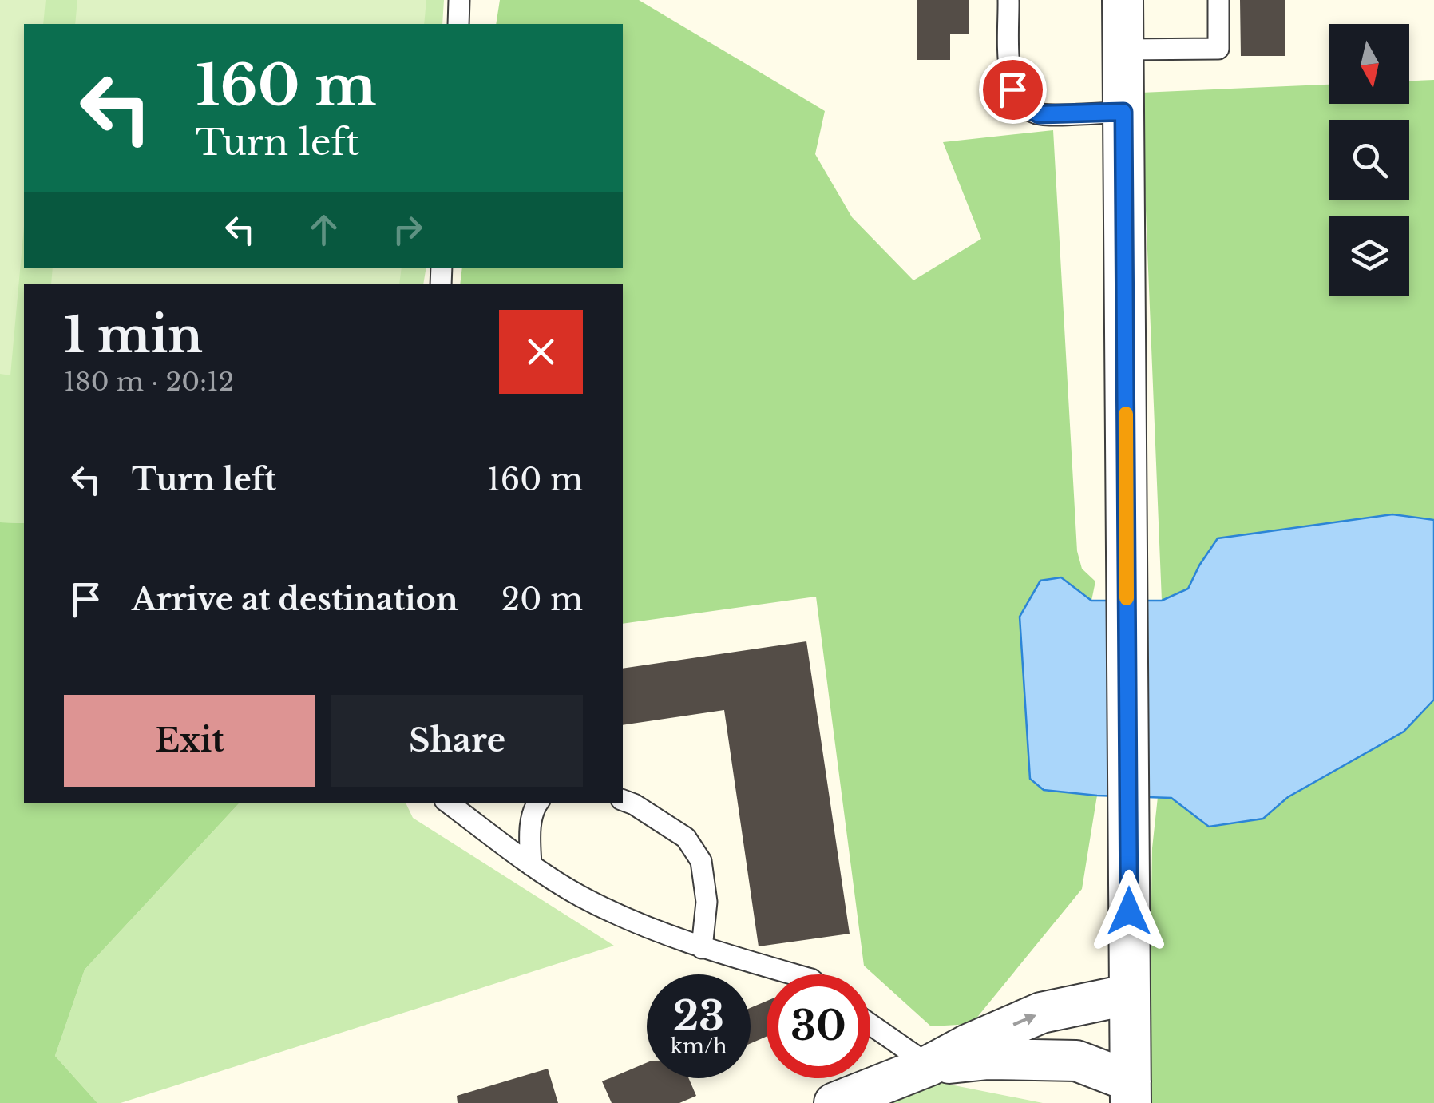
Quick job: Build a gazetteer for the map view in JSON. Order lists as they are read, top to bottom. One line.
{"north":"bottom","page":{"turn":["160 m","Turn left"],"heading":["1 min","180 m · 20:12"],"list":[{"name":"Turn left","value":"160 m"},{"name":"Arrive at destination","value":"20 m"}],"buttons":["Exit","Share"],"speed":"23 km/h","limit":"30"}}
